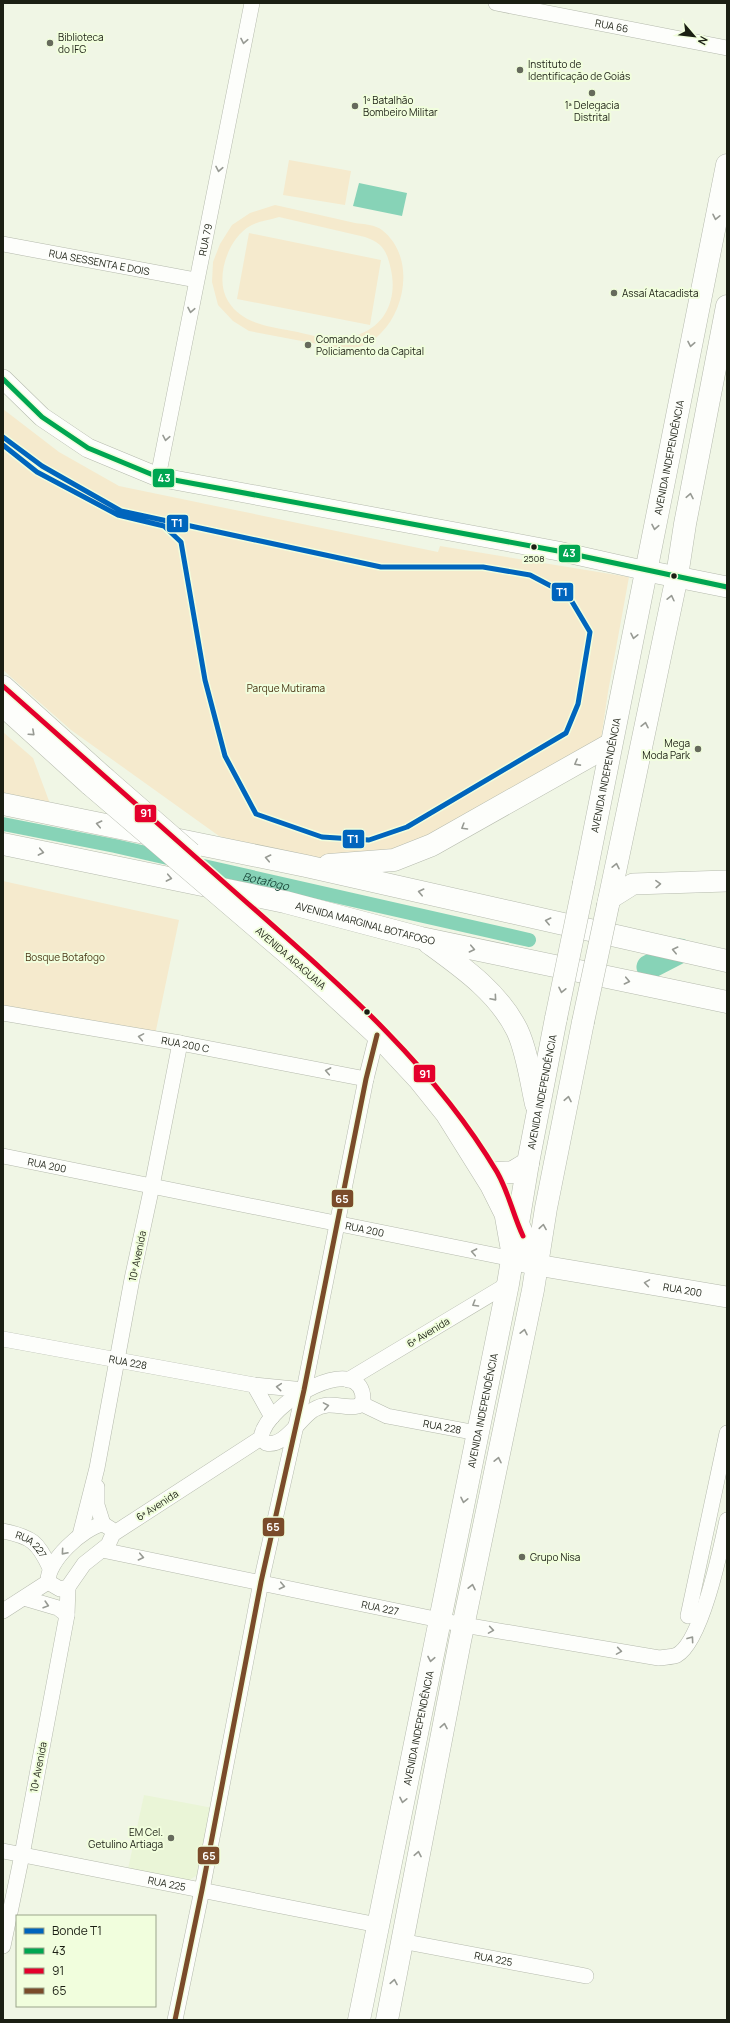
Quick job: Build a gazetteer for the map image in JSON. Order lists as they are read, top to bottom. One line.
{"streets":{"main road":["AVENIDA INDEPENDÊNCIA","AVENIDA MARGINAL BOTAFOGO","AVENIDA ARAGUAIA","RUA 200"],"street":["RUA 66","RUA 79","RUA SESSENTA E DOIS","RUA 200 C","10ª Avenida","6ª Avenida","RUA 228","RUA 227","RUA 225"]},"crossings":[["RUA 79","RUA SESSENTA E DOIS"],["AVENIDA INDEPENDÊNCIA","AVENIDA ARAGUAIA"],["AVENIDA INDEPENDÊNCIA","RUA 200"],["AVENIDA INDEPENDÊNCIA","6ª Avenida"],["AVENIDA INDEPENDÊNCIA","RUA 228"],["AVENIDA INDEPENDÊNCIA","RUA 227"],["AVENIDA INDEPENDÊNCIA","RUA 225"],["AVENIDA ARAGUAIA","RUA 200"],["RUA 200 C","10ª Avenida"],["RUA 200","10ª Avenida"],["10ª Avenida","6ª Avenida"],["10ª Avenida","RUA 228"],["10ª Avenida","RUA 225"],["6ª Avenida","RUA 228"],["6ª Avenida","RUA 227"]],"one_way":["RUA 79","RUA 200 C","RUA 200","RUA 227"],"water":["Botafogo"],"parks":["Parque Mutirama","Bosque Botafogo"],"places":["Biblioteca do IFG","Instituto de Identificação de Goiás","1ª Delegacia Distrital","1º Batalhão Bombeiro Militar","Assaí Atacadista","Comando de Policiamento da Capital","2508","Mega Moda Park","Grupo Nisa","EM Cel. Getulino Artiaga"],"lines":["transit line 43","tram line T1","transit line 91","transit line 65"],"legend":["Bonde T1","43","91","65"],"north":"bottom right"}
